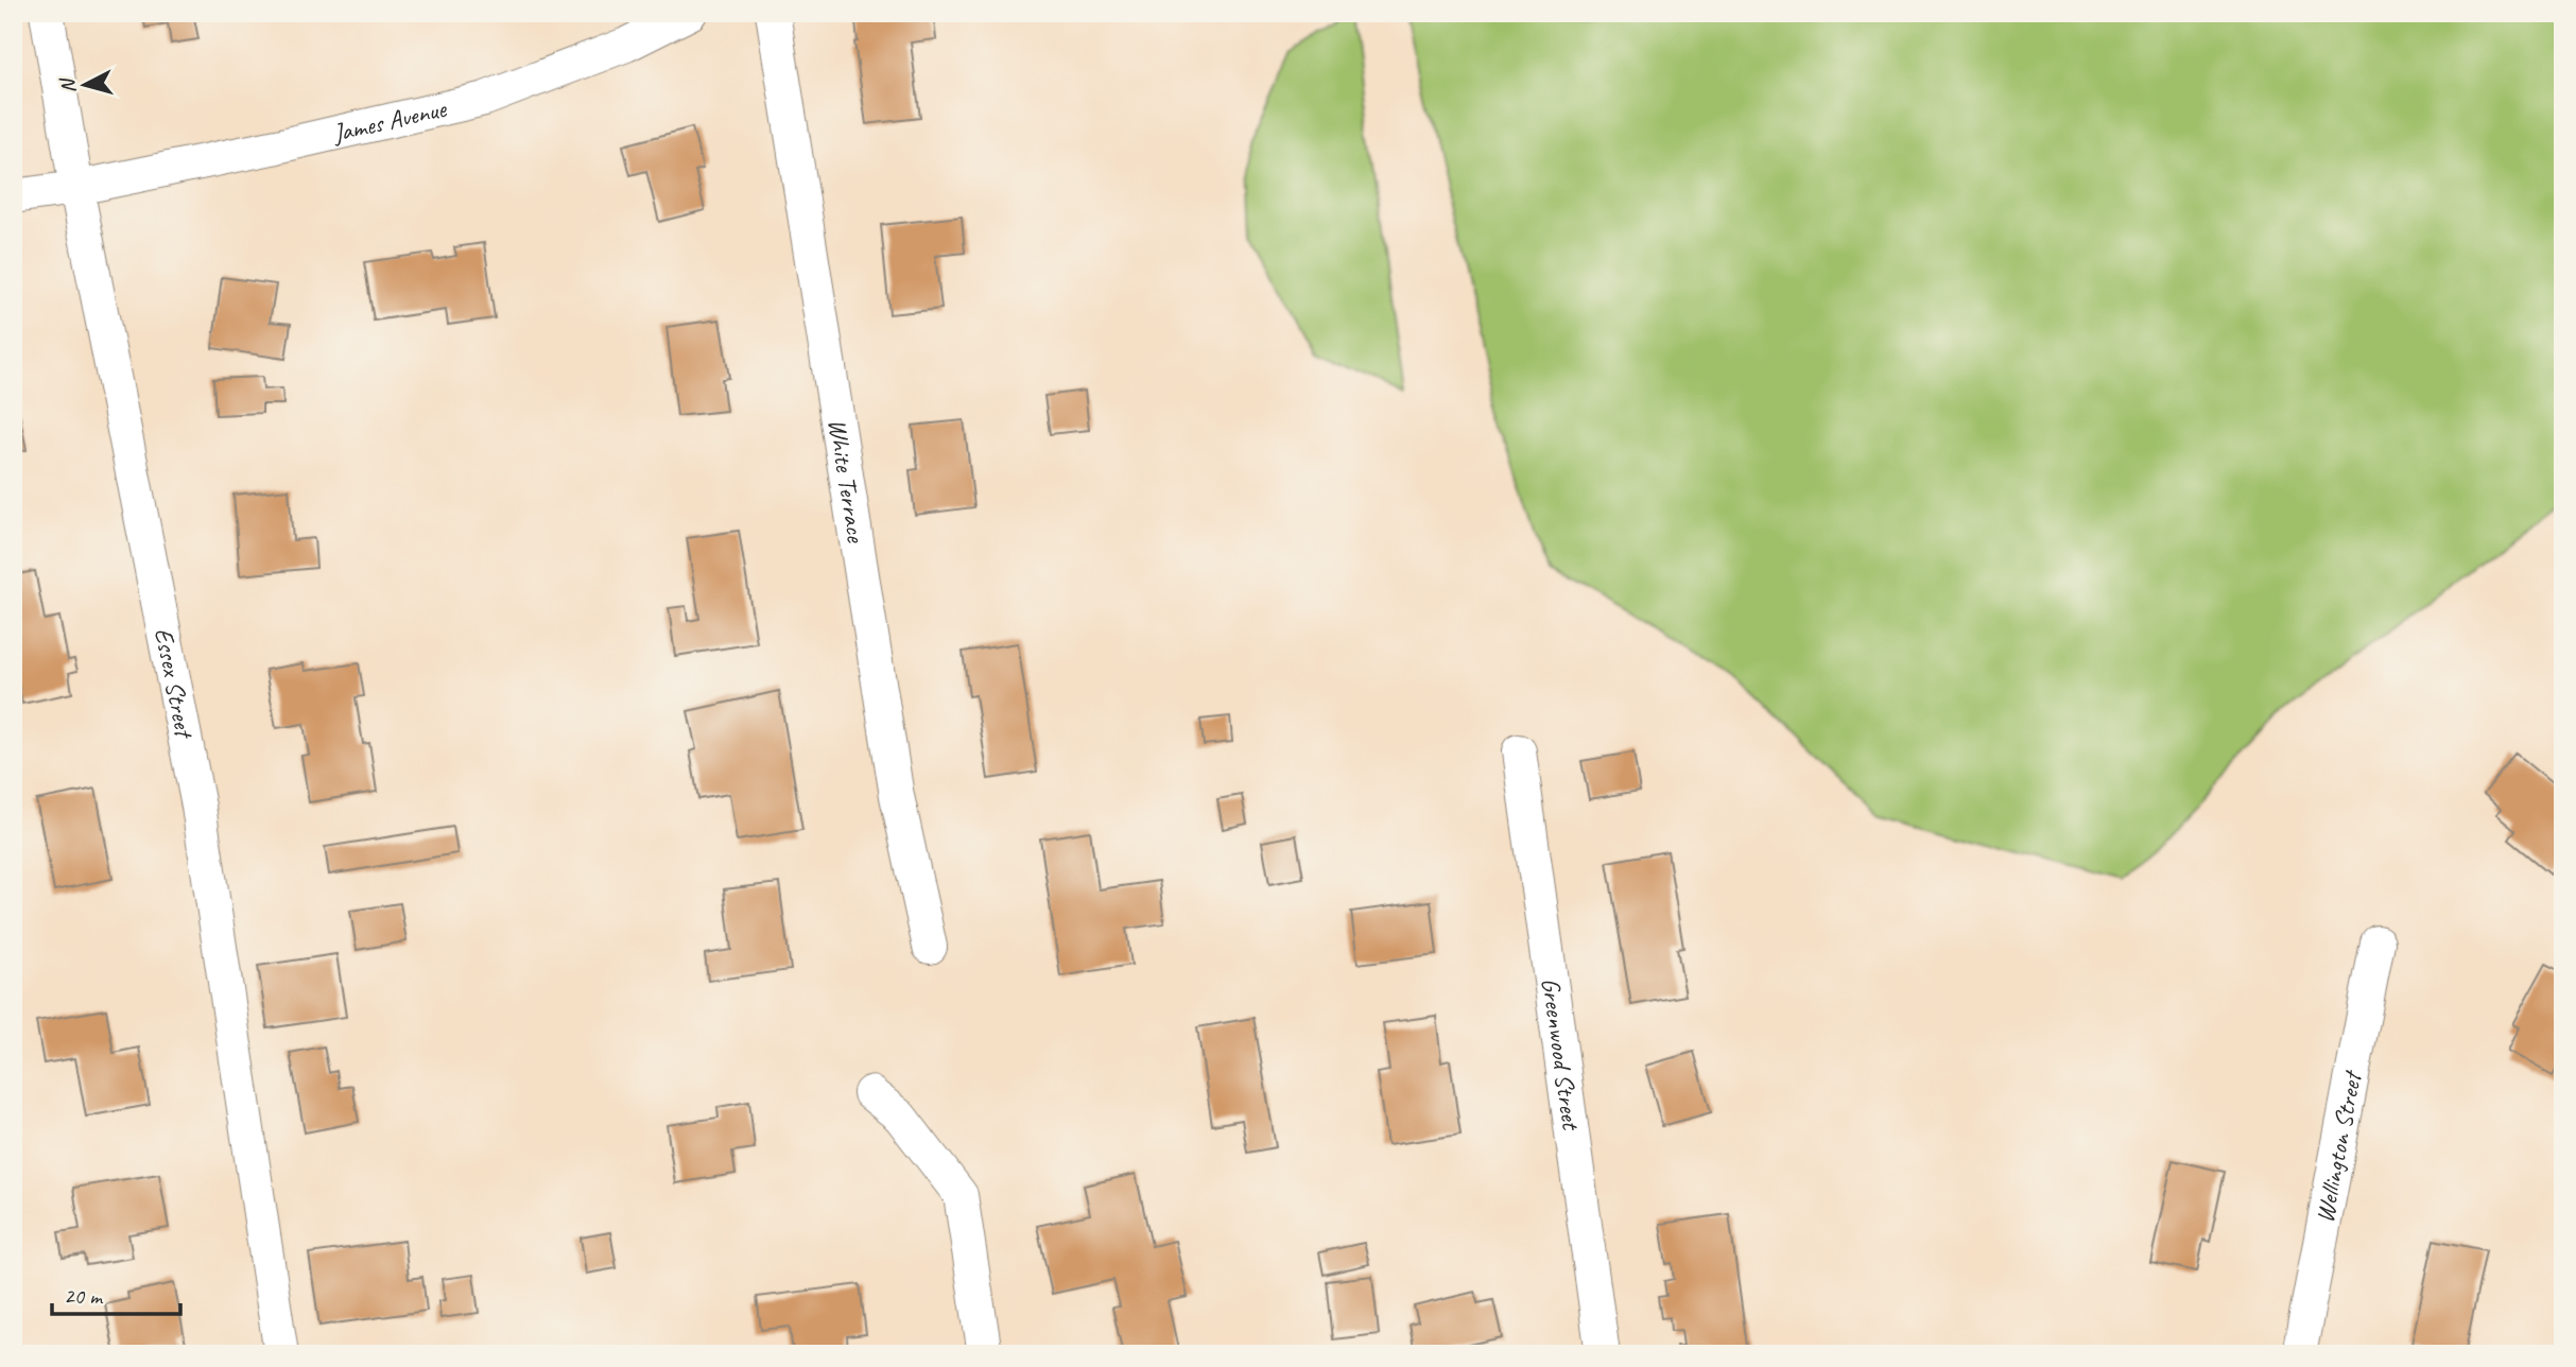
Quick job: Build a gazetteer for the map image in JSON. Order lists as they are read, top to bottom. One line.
{"streets":{"street":["James Avenue","White Terrace","Essex Street","Greenwood Street","Wellington Street"]},"crossings":[["James Avenue","Essex Street"]],"scale_bar":"20 m","north":"left"}
